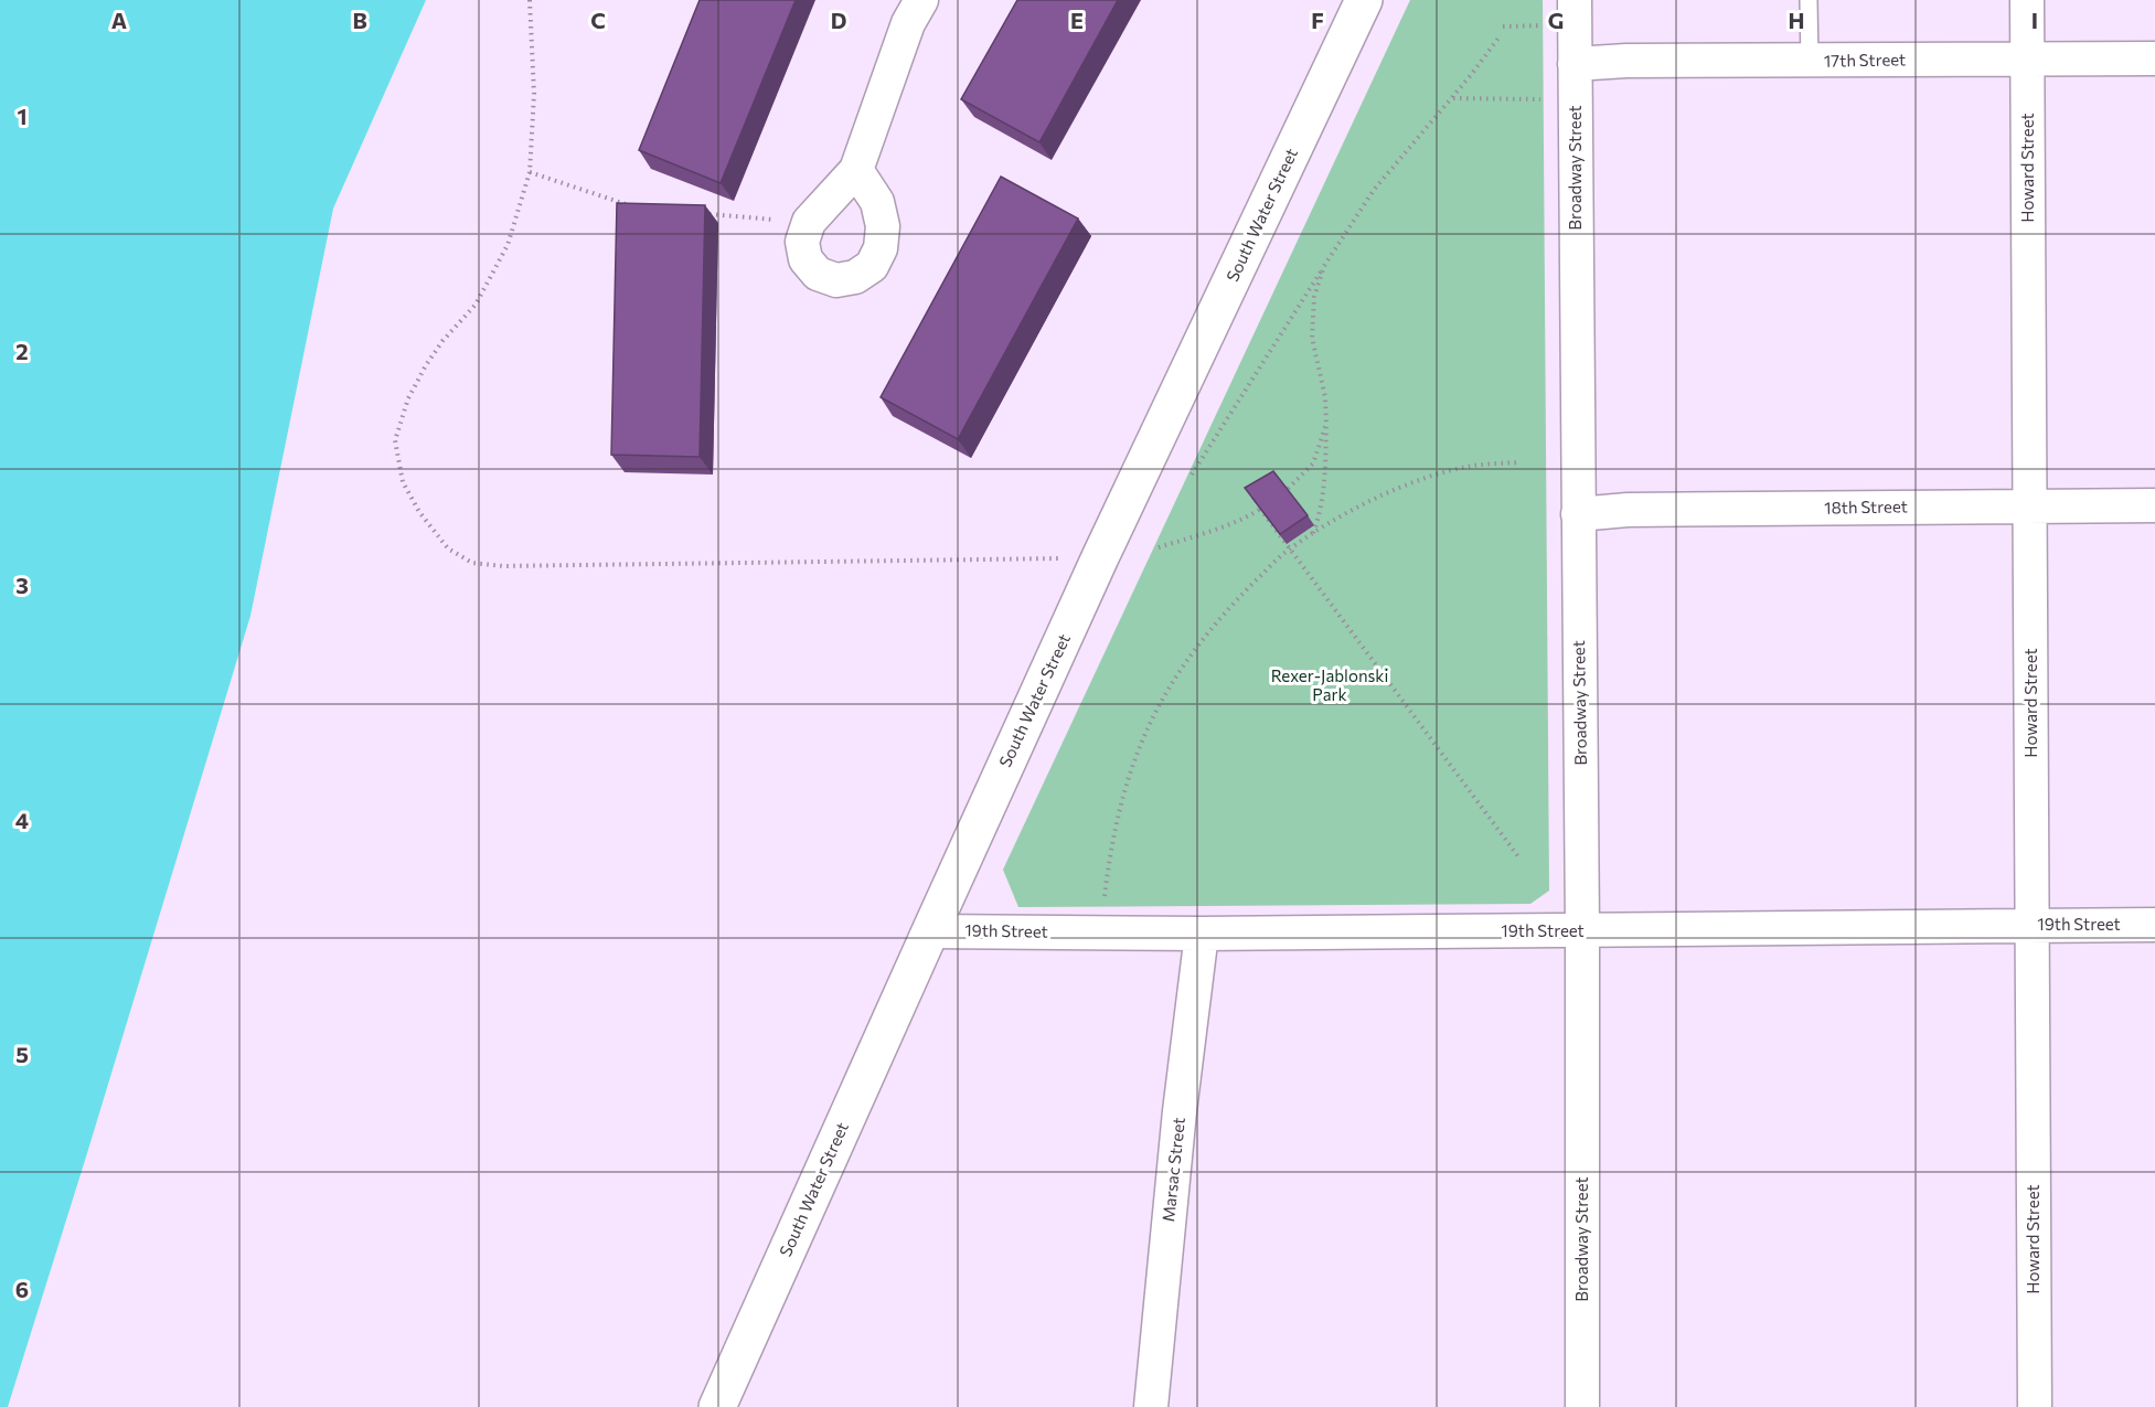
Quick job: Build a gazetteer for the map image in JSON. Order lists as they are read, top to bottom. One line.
{"streets":{"street":["17th Street","Broadway Street","Howard Street","South Water Street","18th Street","19th Street","Marsac Street"]},"crossings":[["17th Street","Broadway Street"],["17th Street","Howard Street"],["Broadway Street","18th Street"],["Broadway Street","19th Street"],["Howard Street","18th Street"],["Howard Street","19th Street"],["South Water Street","19th Street"],["19th Street","Marsac Street"]],"parks":["Rexer-Jablonski Park"],"grid":{"columns":["A","B","C","D","E","F","G","H","I"],"rows":["1","2","3","4","5","6"]}}
